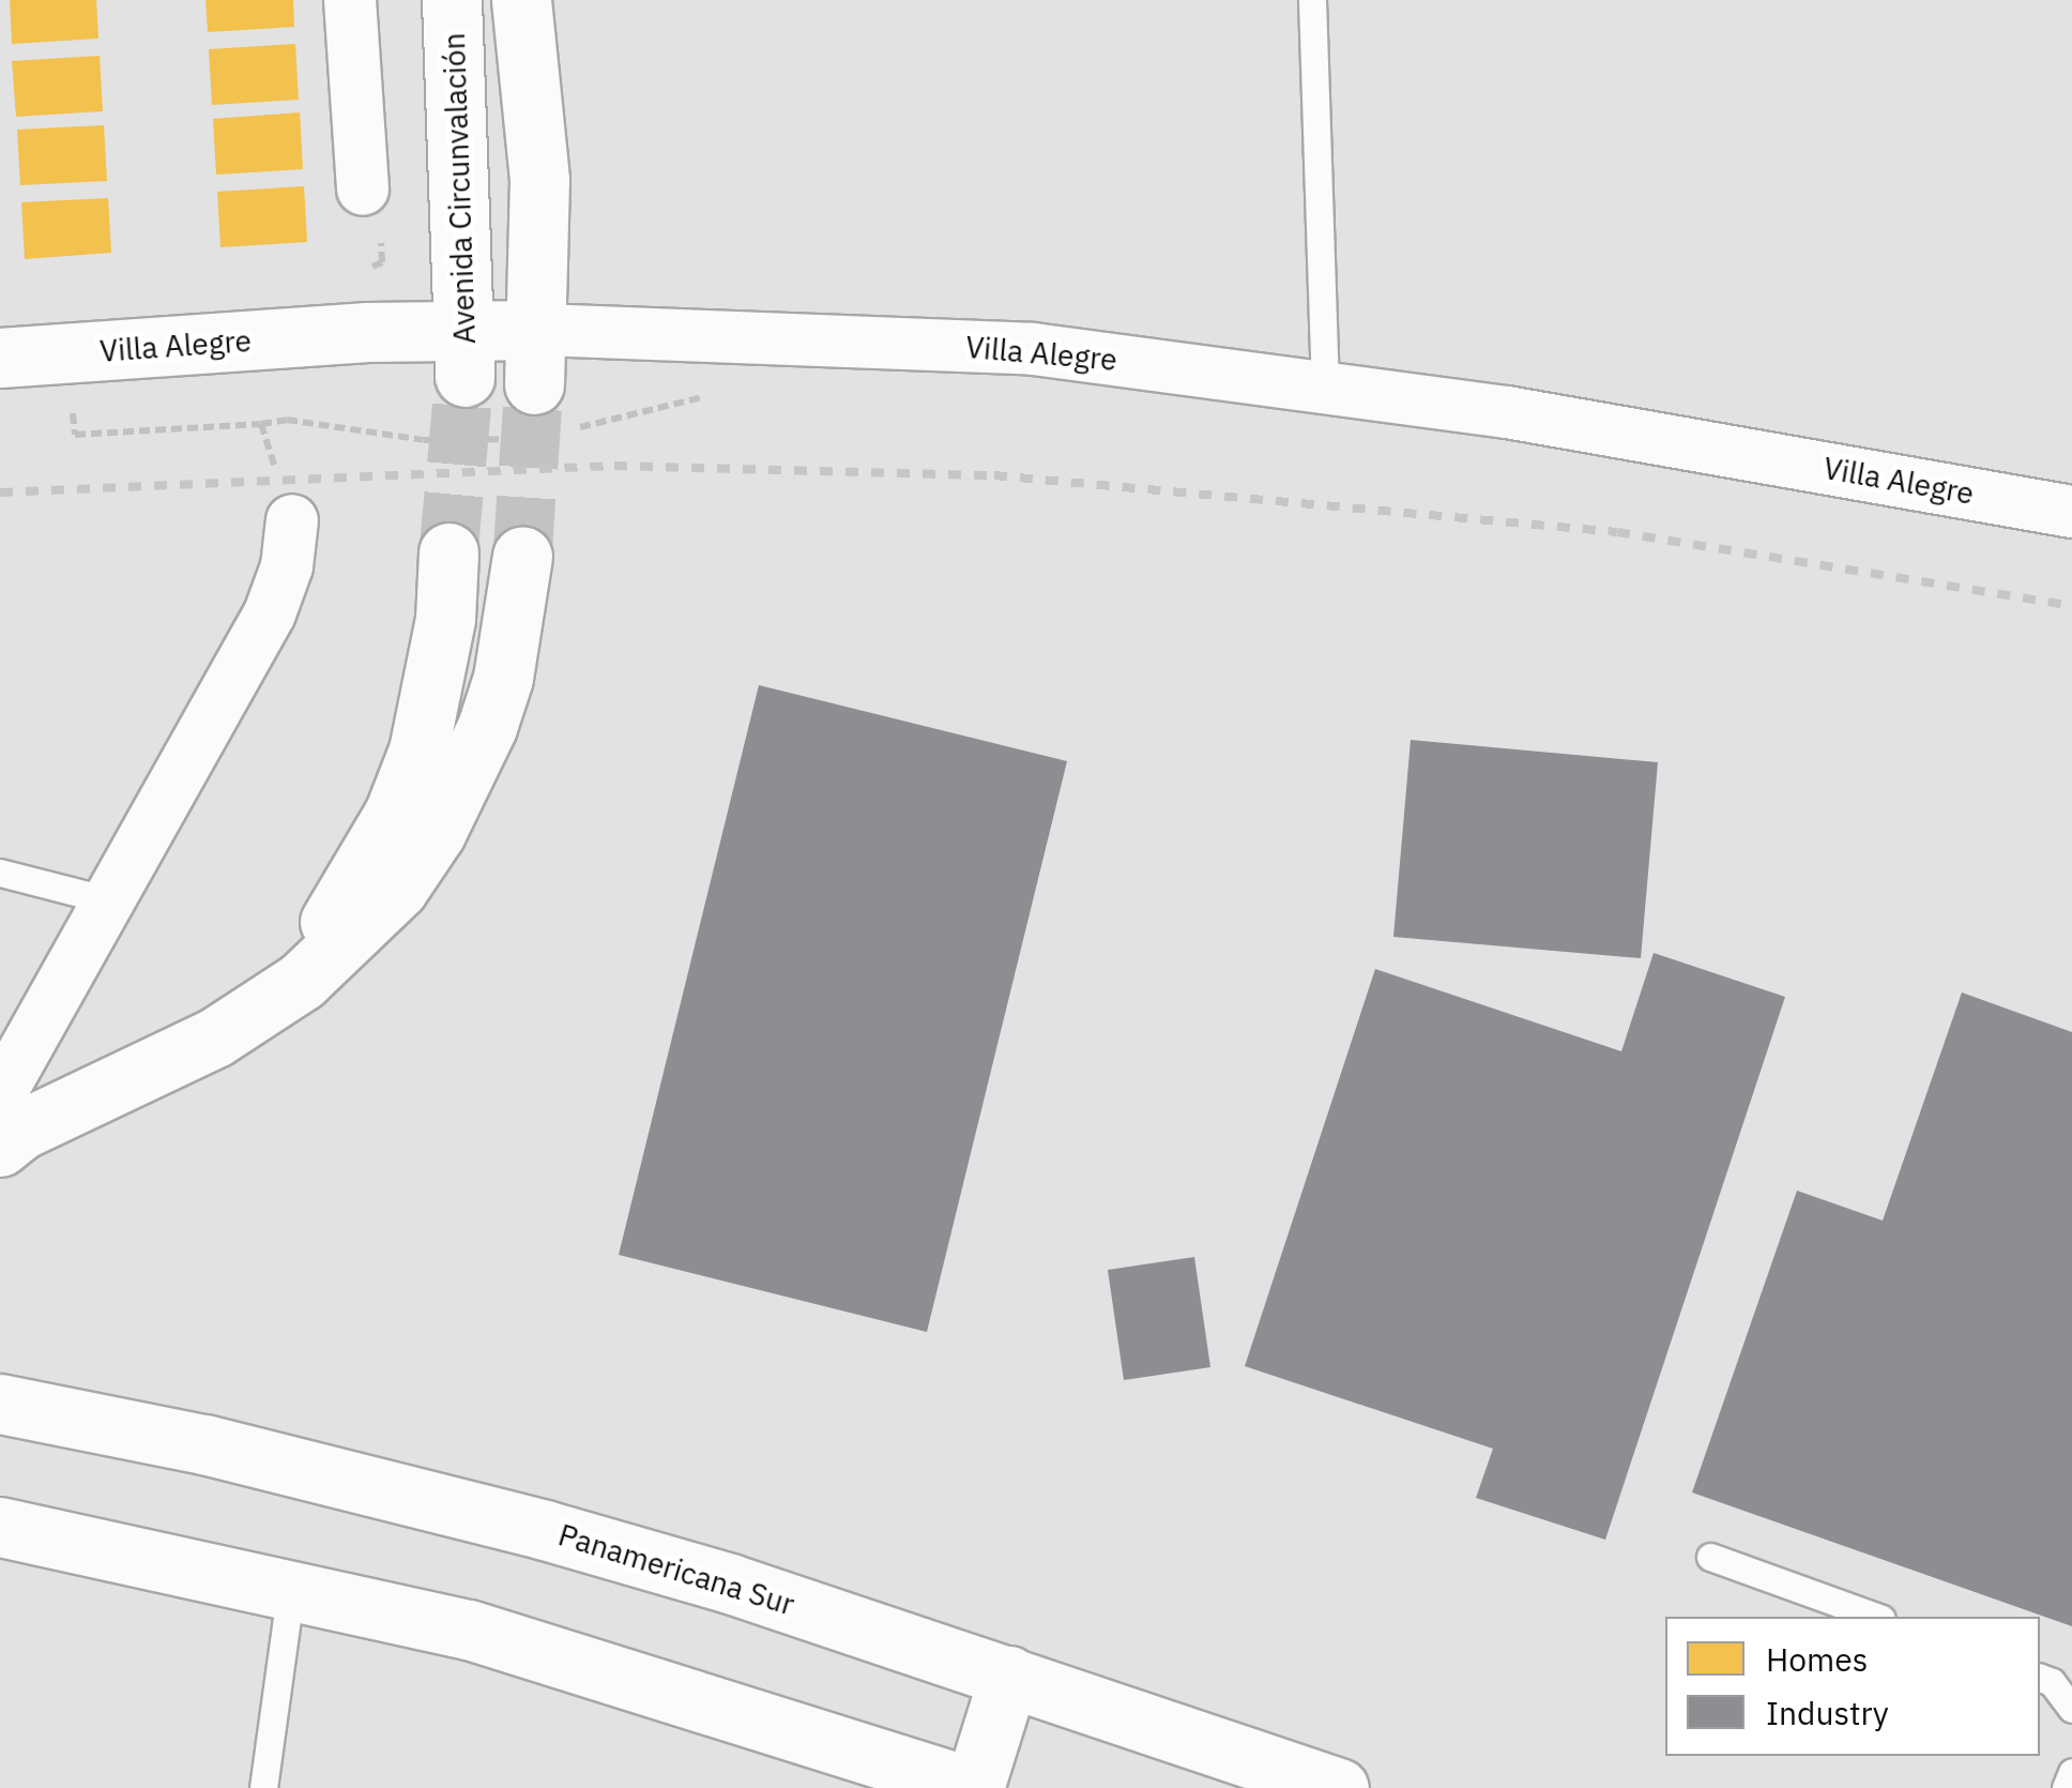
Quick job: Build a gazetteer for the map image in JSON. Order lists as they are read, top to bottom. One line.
{"streets":{"main road":["Avenida Circunvalación","Villa Alegre","Panamericana Sur"]},"crossings":[["Avenida Circunvalación","Villa Alegre"]],"legend":["Homes","Industry"]}
